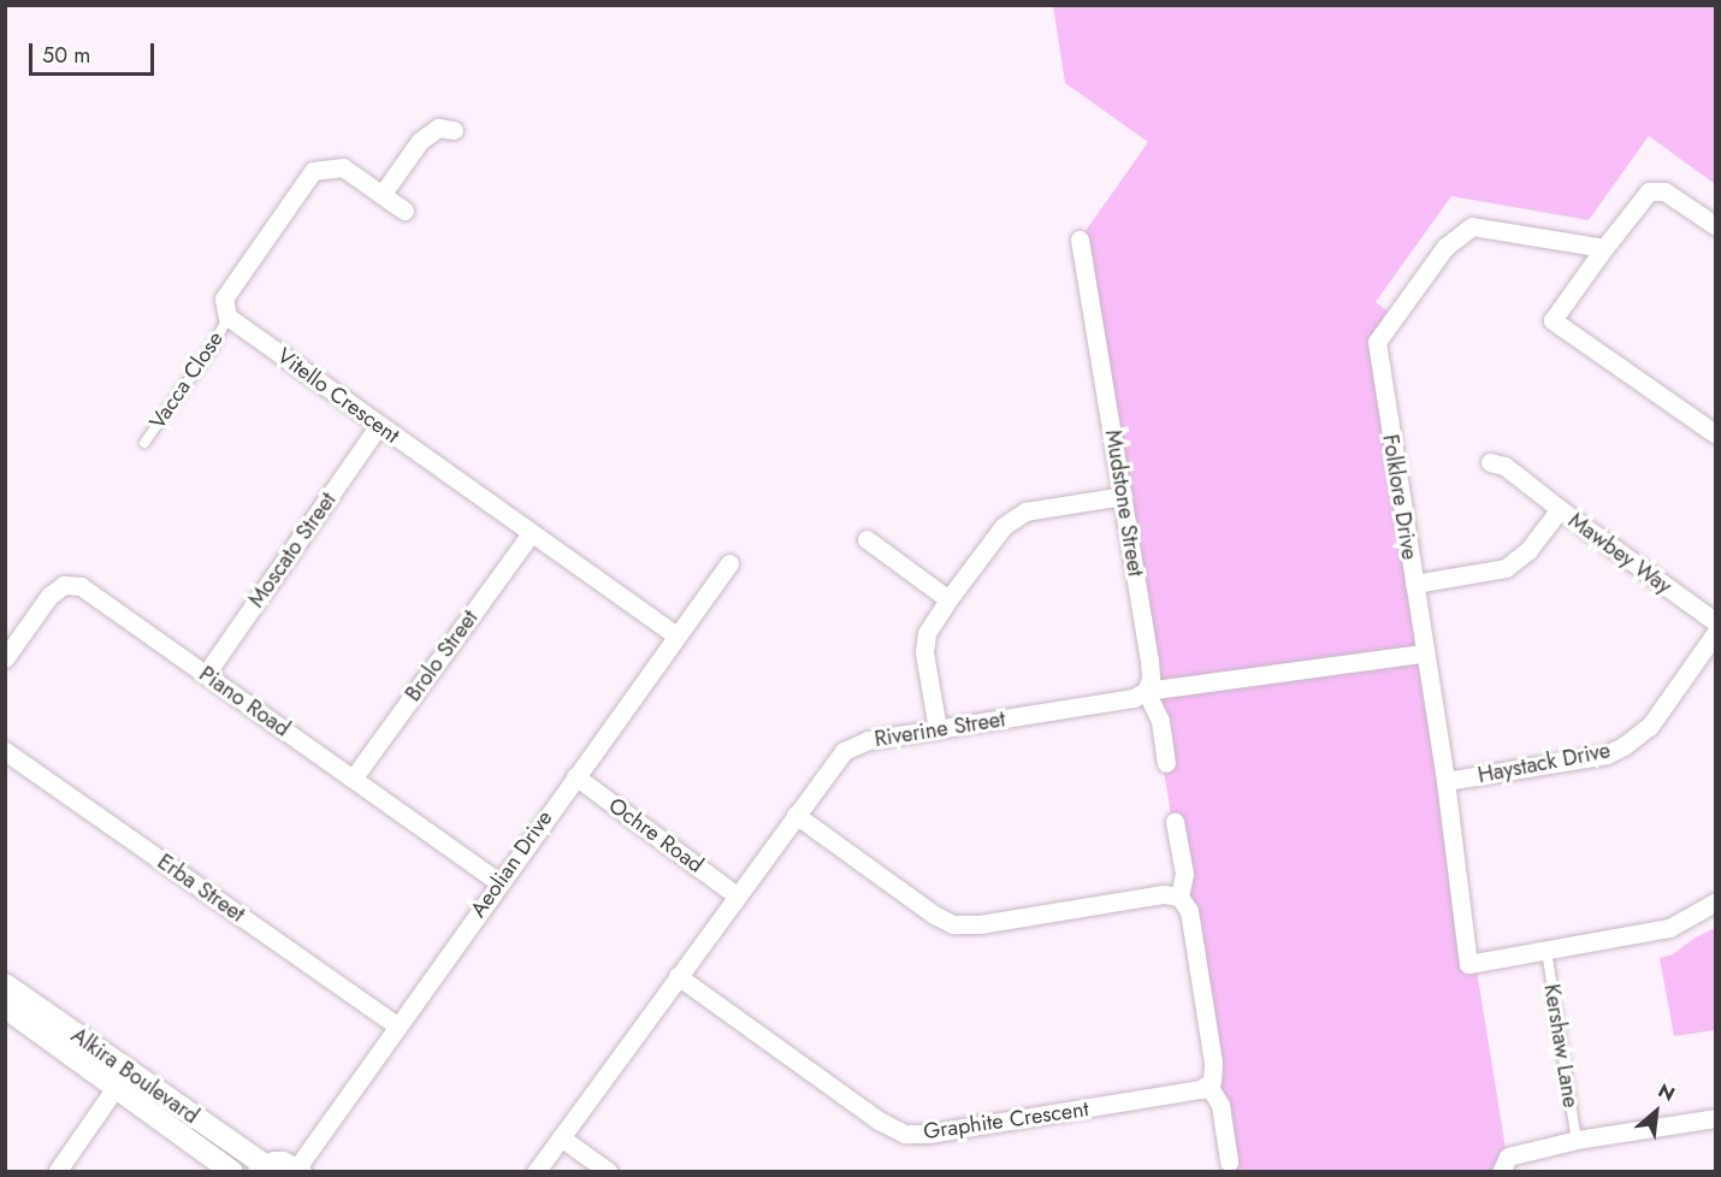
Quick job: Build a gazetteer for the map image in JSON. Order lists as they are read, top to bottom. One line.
{"streets":{"street":["Vitello Crescent","Folklore Drive","Mudstone Street","Moscato Street","Mawbey Way","Brolo Street","Piano Road","Riverine Street","Haystack Drive","Ochre Road","Aeolian Drive","Erba Street","Alkira Boulevard","Graphite Crescent"],"lane":["Vacca Close","Kershaw Lane"]},"crossings":[["Vacca Close","Vitello Crescent"],["Vitello Crescent","Moscato Street"],["Vitello Crescent","Brolo Street"],["Vitello Crescent","Aeolian Drive"],["Folklore Drive","Mawbey Way"],["Folklore Drive","Riverine Street"],["Folklore Drive","Haystack Drive"],["Folklore Drive","Kershaw Lane"],["Mudstone Street","Riverine Street"],["Moscato Street","Piano Road"],["Brolo Street","Piano Road"],["Piano Road","Aeolian Drive"],["Riverine Street","Ochre Road"],["Riverine Street","Graphite Crescent"],["Ochre Road","Aeolian Drive"],["Aeolian Drive","Erba Street"]],"scale_bar":"50 m","north":"top right"}
